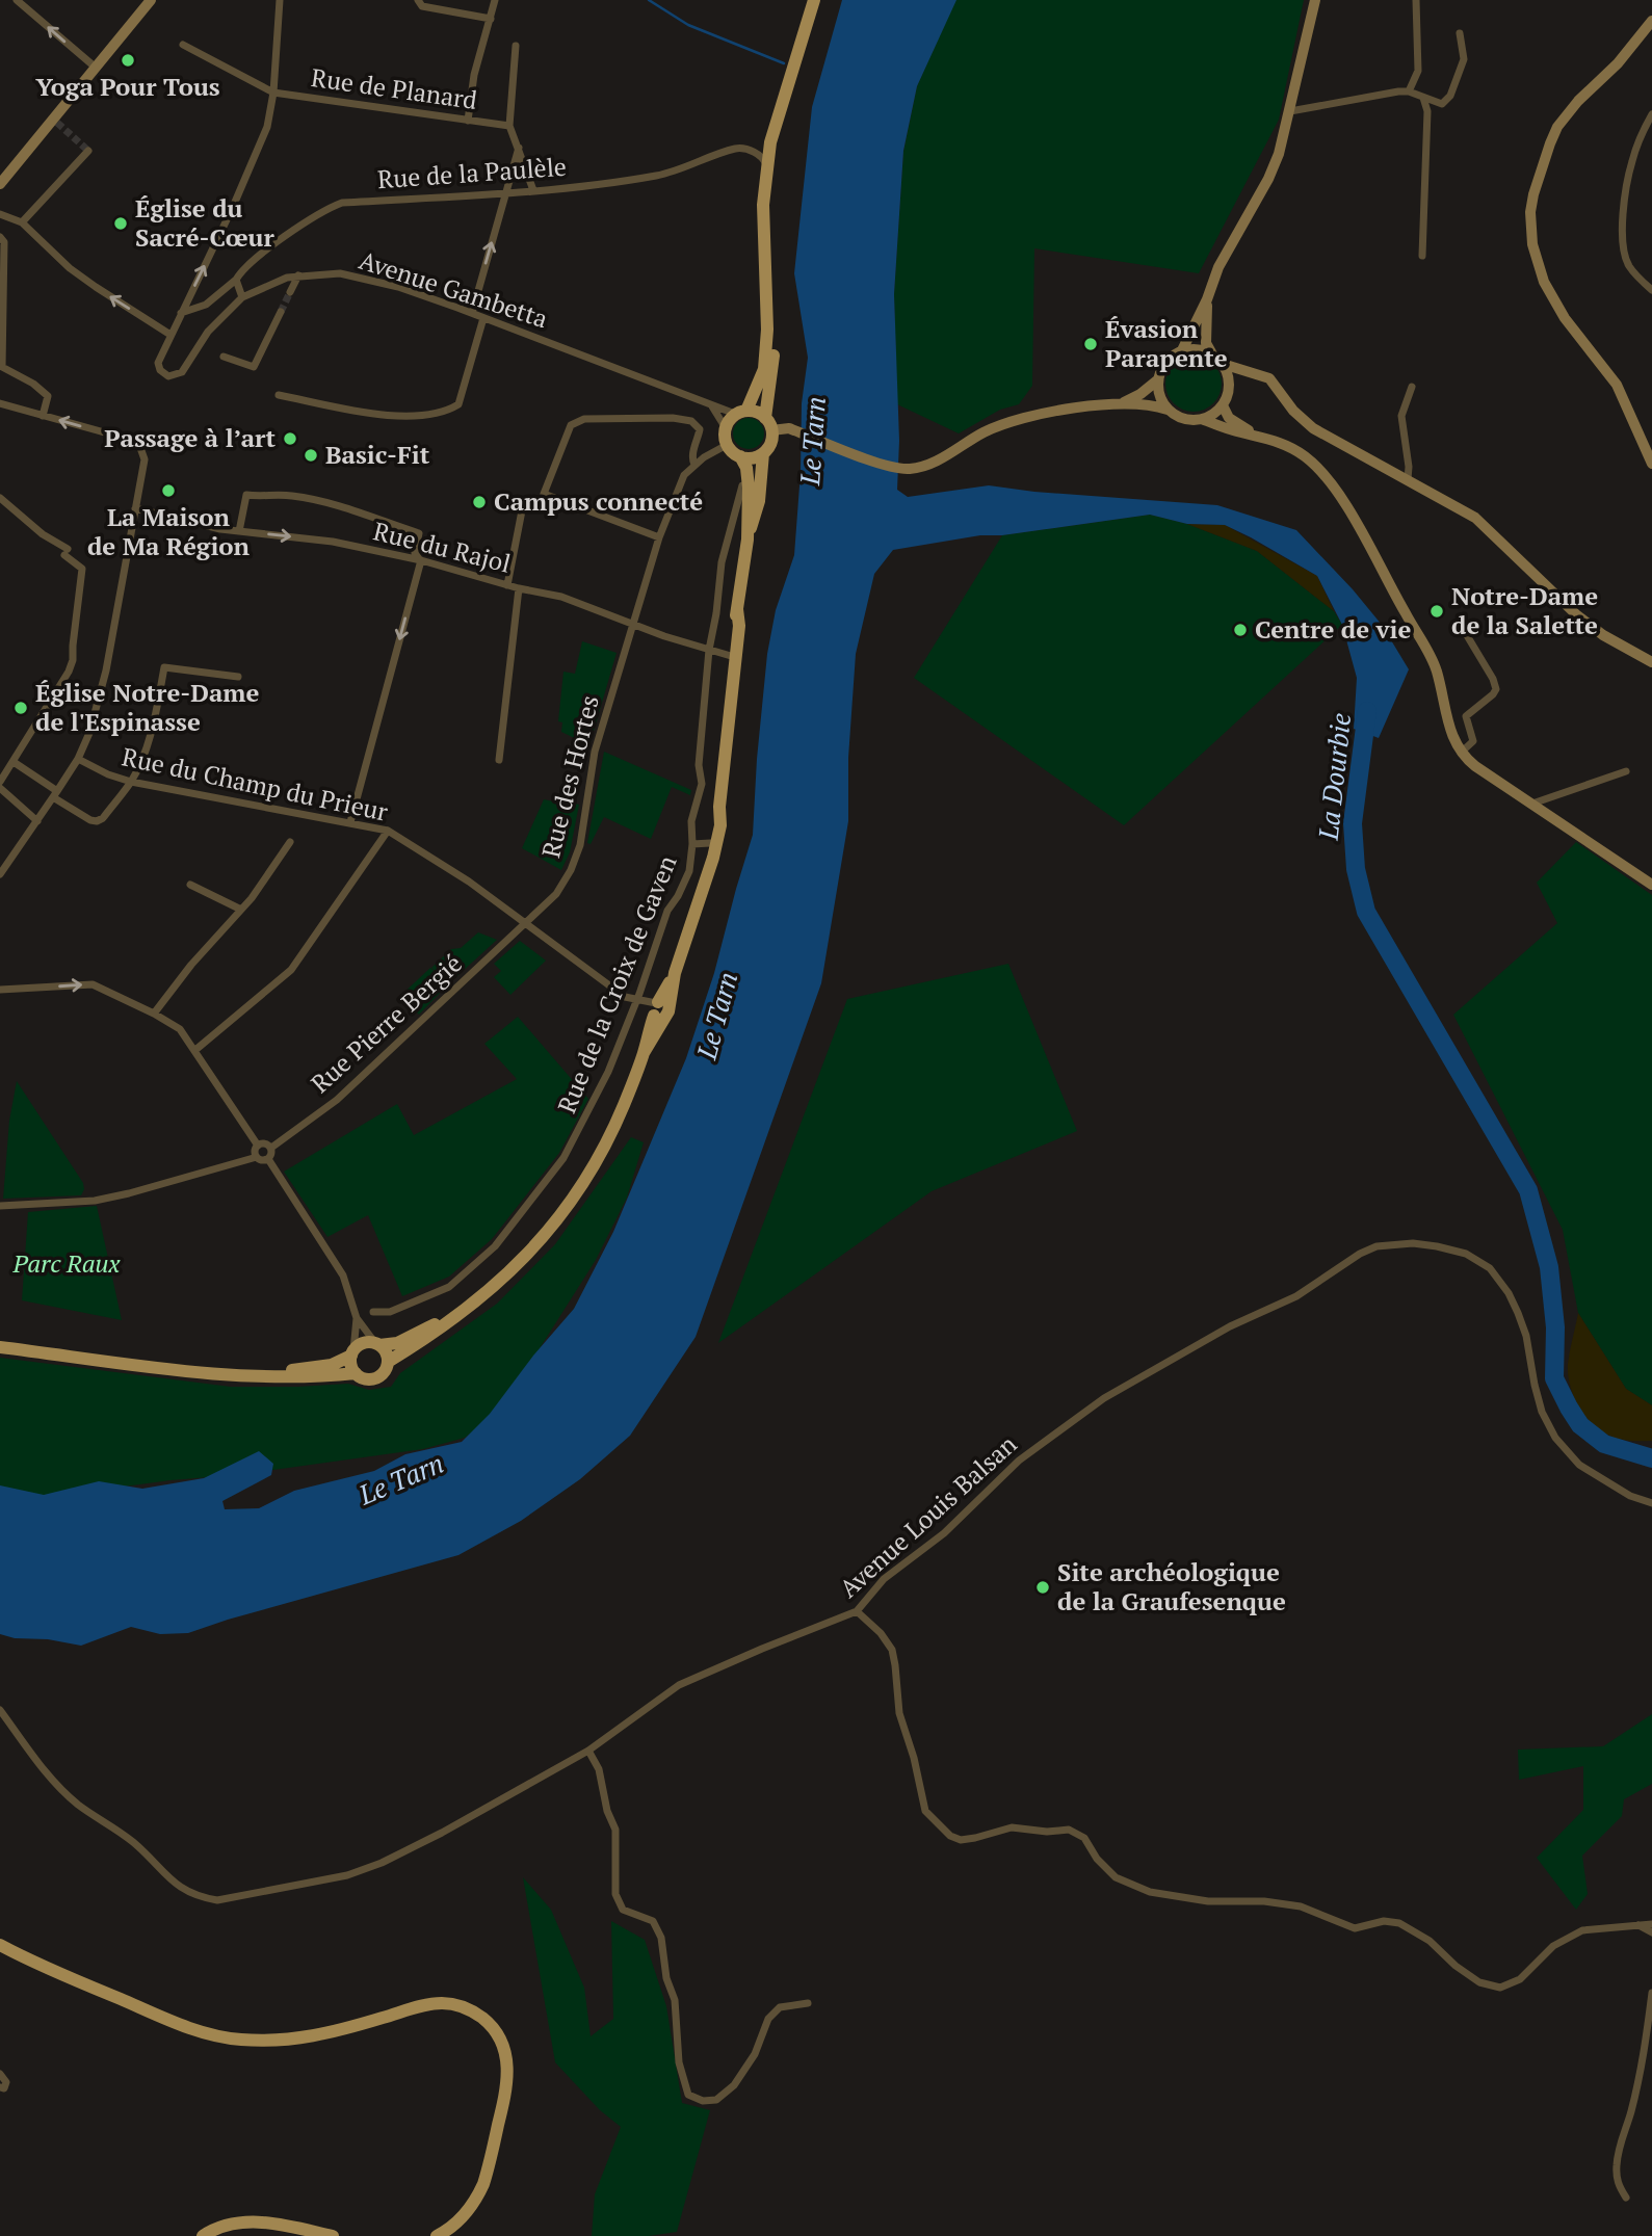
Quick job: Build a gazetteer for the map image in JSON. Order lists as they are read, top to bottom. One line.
{"streets":{"street":["Rue de Planard","Rue de la Paulèle","Avenue Gambetta","Rue du Rajol","Rue des Hortes","Rue du Champ du Prieur","Rue de la Croix de Gaven","Rue Pierre Bergié","Avenue Louis Balsan"]},"crossings":[["Rue du Rajol","Rue des Hortes"],["Rue du Rajol","Rue de la Croix de Gaven"],["Rue des Hortes","Rue du Champ du Prieur"],["Rue des Hortes","Rue Pierre Bergié"],["Rue du Champ du Prieur","Rue de la Croix de Gaven"],["Rue du Champ du Prieur","Rue Pierre Bergié"]],"water":["Le Tarn","La Dourbie"],"parks":["Parc Raux"],"places":["Yoga Pour Tous","Église du Sacré-Cœur","Évasion Parapente","Passage à l’art","Basic-Fit","La Maison de Ma Région","Campus connecté","Notre-Dame de la Salette","Centre de vie","Église Notre-Dame de l'Espinasse","Site archéologique de la Graufesenque"]}
